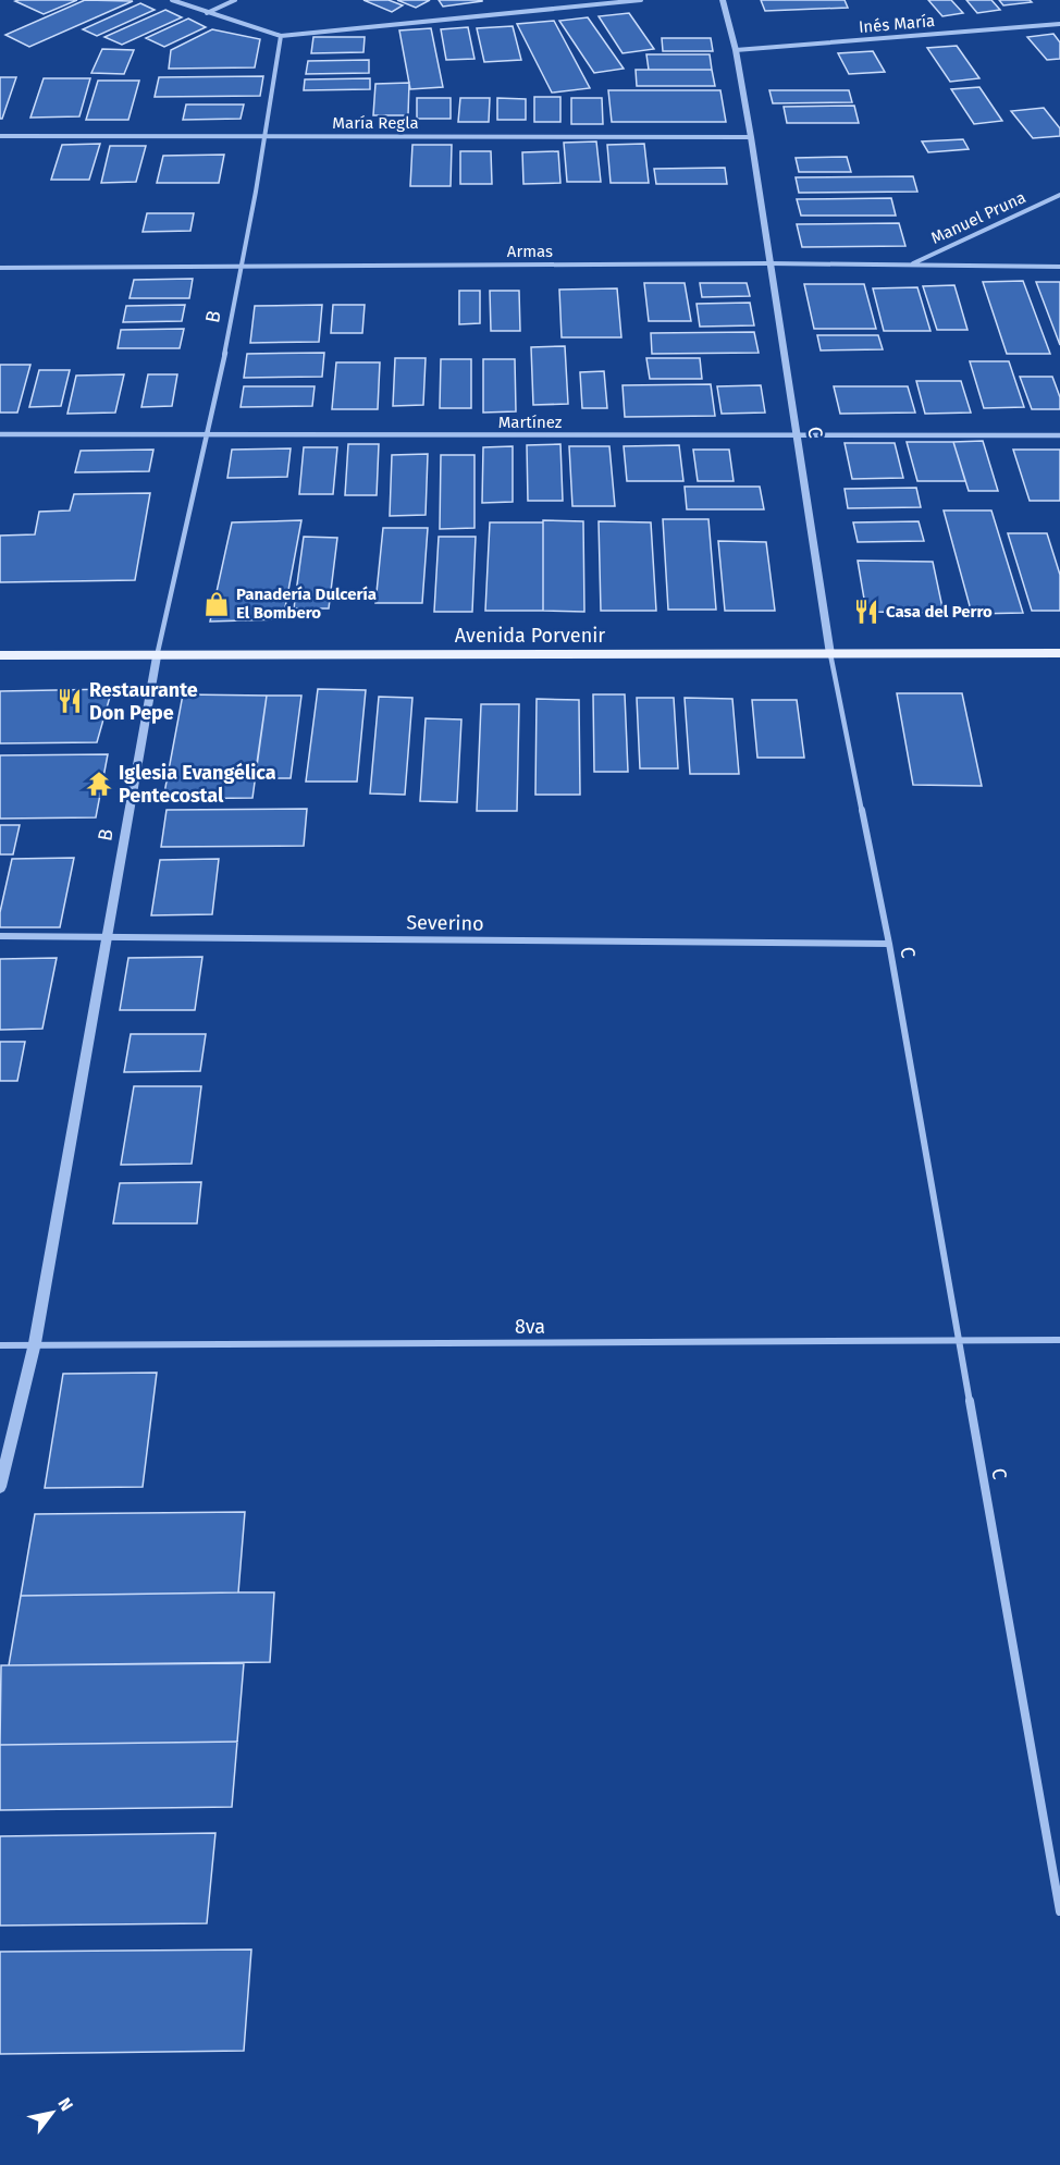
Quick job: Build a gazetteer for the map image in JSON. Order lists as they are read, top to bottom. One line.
{"streets":{"main road":["Avenida Porvenir"],"street":["Inés María","María Regla","Manuel Pruna","Armas","B","Martínez","C","Severino","8va"]},"crossings":[["Inés María","C"],["María Regla","B"],["María Regla","C"],["Manuel Pruna","Armas"],["Armas","B"],["Armas","C"],["B","Martínez"],["B","Avenida Porvenir"],["B","Severino"],["B","8va"],["Martínez","C"],["C","Avenida Porvenir"],["C","Severino"],["C","8va"]],"places":{"shop":["Panadería Dulcería El Bombero"],"restaurant":["Casa del Perro","Restaurante Don Pepe"],"temple":["Iglesia Evangélica Pentecostal"]},"north":"top right"}
